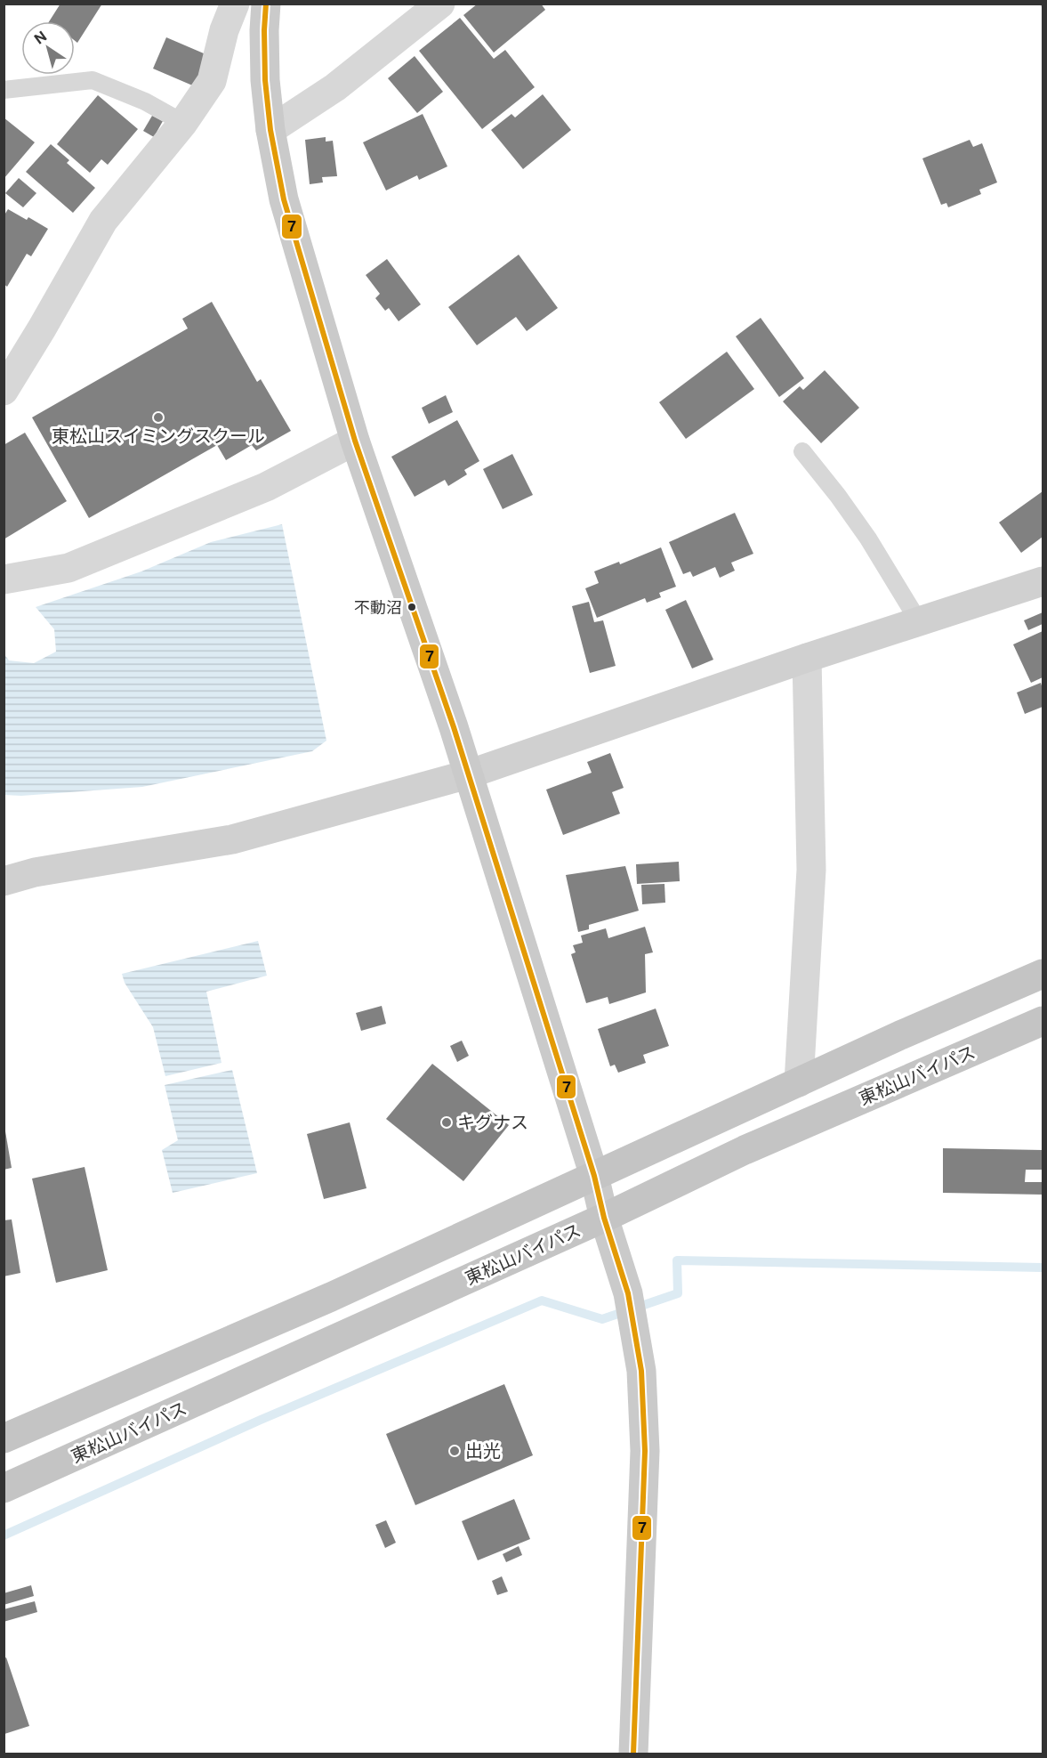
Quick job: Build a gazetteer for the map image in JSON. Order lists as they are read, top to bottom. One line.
{"streets":{"highway":["東松山バイパス"]},"places":["東松山スイミングスクール","不動沼","キグナス","出光"],"lines":["transit line 7"],"north":"top left"}
